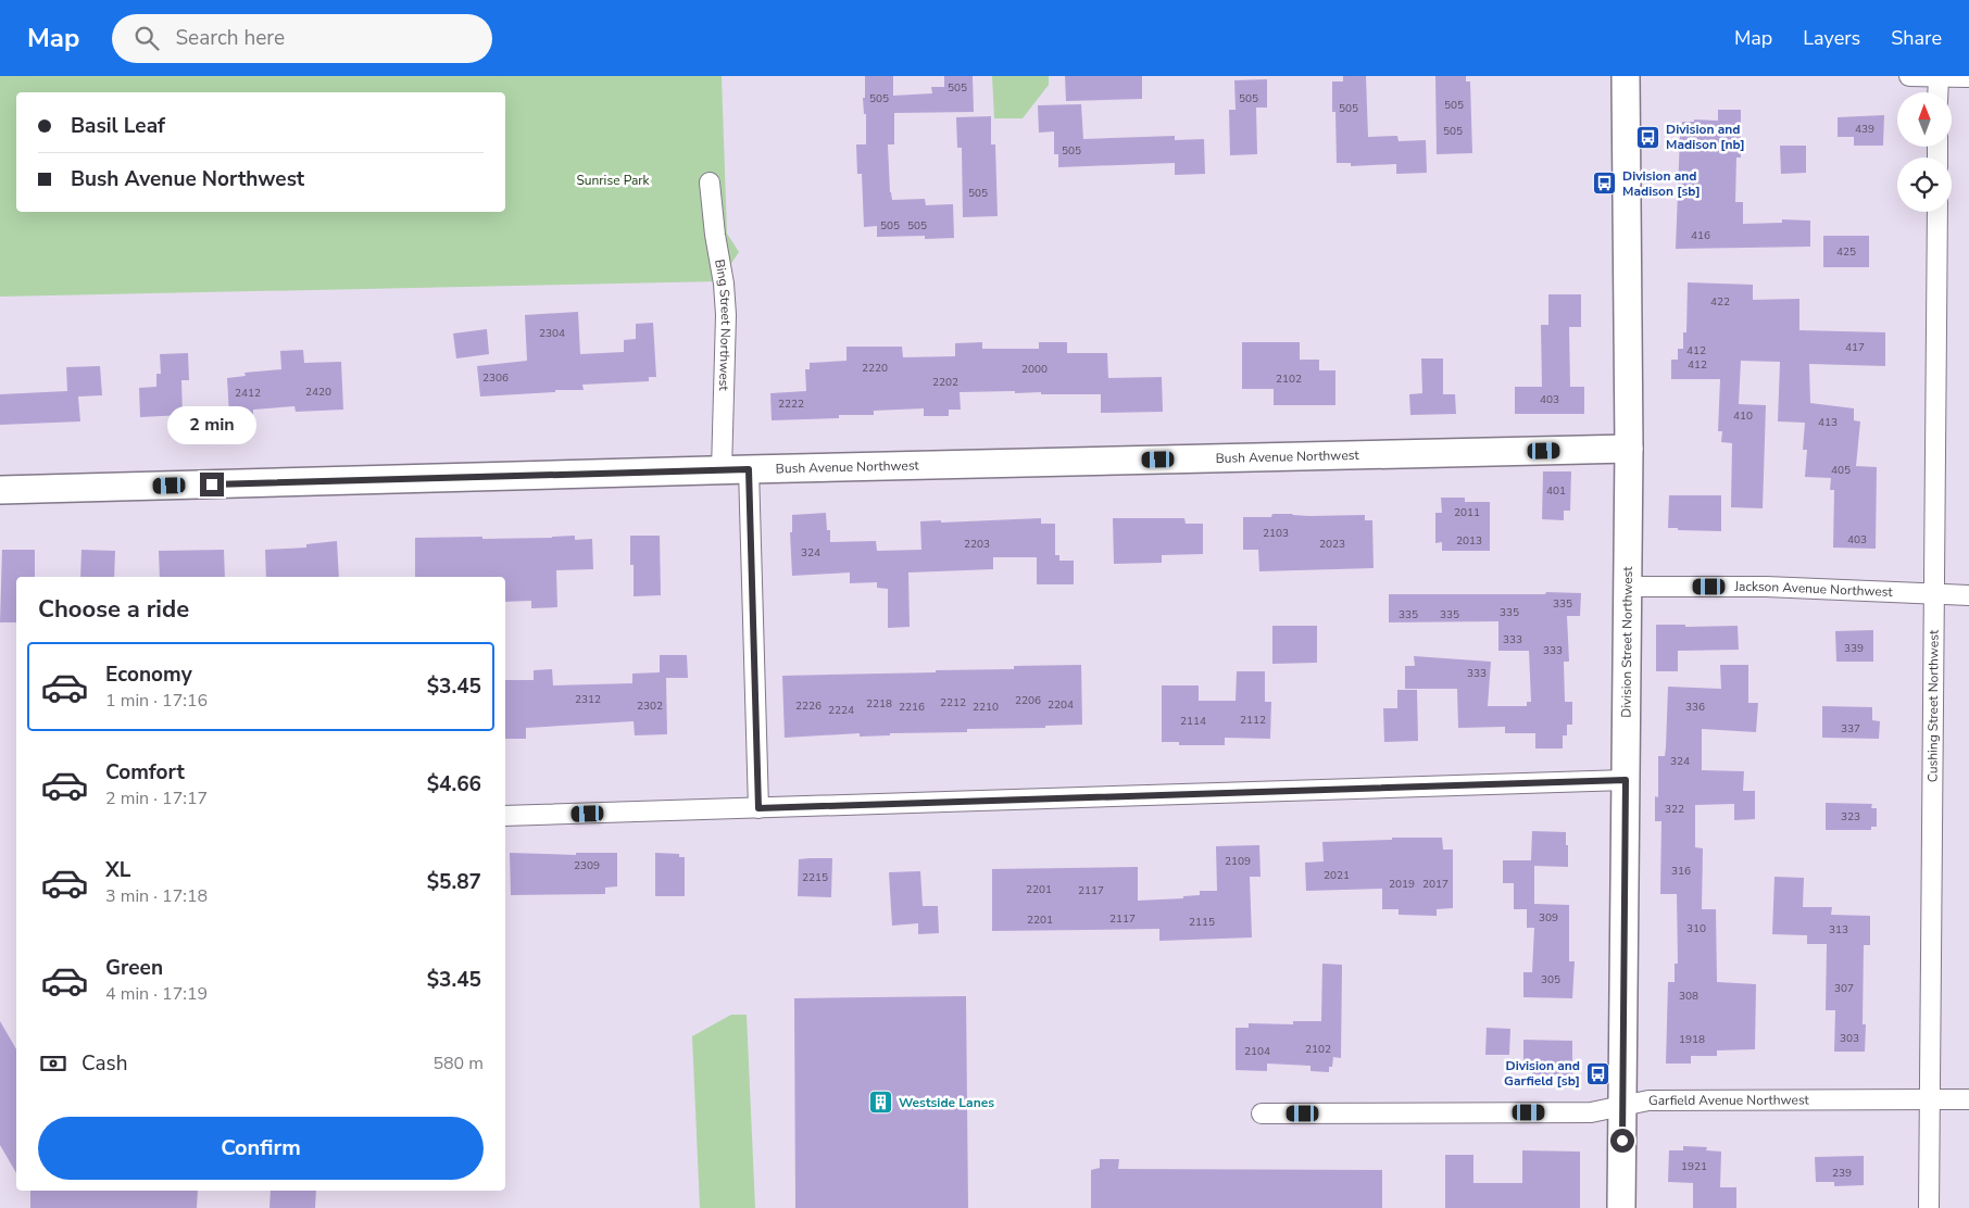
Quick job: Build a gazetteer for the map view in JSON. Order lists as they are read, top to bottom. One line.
{"streets":{"street":["Bing Street Northwest","Bush Avenue Northwest","Jackson Avenue Northwest","Division Street Northwest","Cushing Street Northwest","Garfield Avenue Northwest"]},"crossings":[["Bing Street Northwest","Bush Avenue Northwest"],["Bush Avenue Northwest","Division Street Northwest"],["Jackson Avenue Northwest","Division Street Northwest"],["Jackson Avenue Northwest","Cushing Street Northwest"],["Division Street Northwest","Garfield Avenue Northwest"],["Cushing Street Northwest","Garfield Avenue Northwest"]],"parks":["Sunrise Park"],"places":{"bus stop":["Division and Madison [nb]","Division and Madison [sb]","Division and Garfield [sb]"],"building":["Westside Lanes"]},"house_numbers":["505","505","505","505","505","439","505","505","505","505","505","416","425","422","2304","417","412","412","2220","2000","2306","2102","2202","2420","2412","403","2222","410","413","405","401","2011","2103","403","2013","2203","2023","324","335","335","335","335","333","339","333","333","2312","2206","2212","2218","2204","2302","2226","2216","2210","336","2224","2112","2114","337","324","322","323","2109","2309","316","2021","2215","2019","2017","2201","2117","309","2117","2201","2115","310","313","305","307","308","303","1918","2102","2104","1921","239"],"north":"top","page":{"header":"Map","search":"Search here","nav":["Map","Layers","Share"],"banner":["Basil Leaf","Bush Avenue Northwest"],"bubble":"2 min","heading":"Choose a ride","list":[{"name":"Economy","note":"1 min · 17:16","value":"$3.45"},{"name":"Comfort","note":"2 min · 17:17","value":"$4.66"},{"name":"XL","note":"3 min · 17:18","value":"$5.87"},{"name":"Green","note":"4 min · 17:19","value":"$3.45"}],"pay":["Cash","580 m"],"buttons":"Confirm"}}
